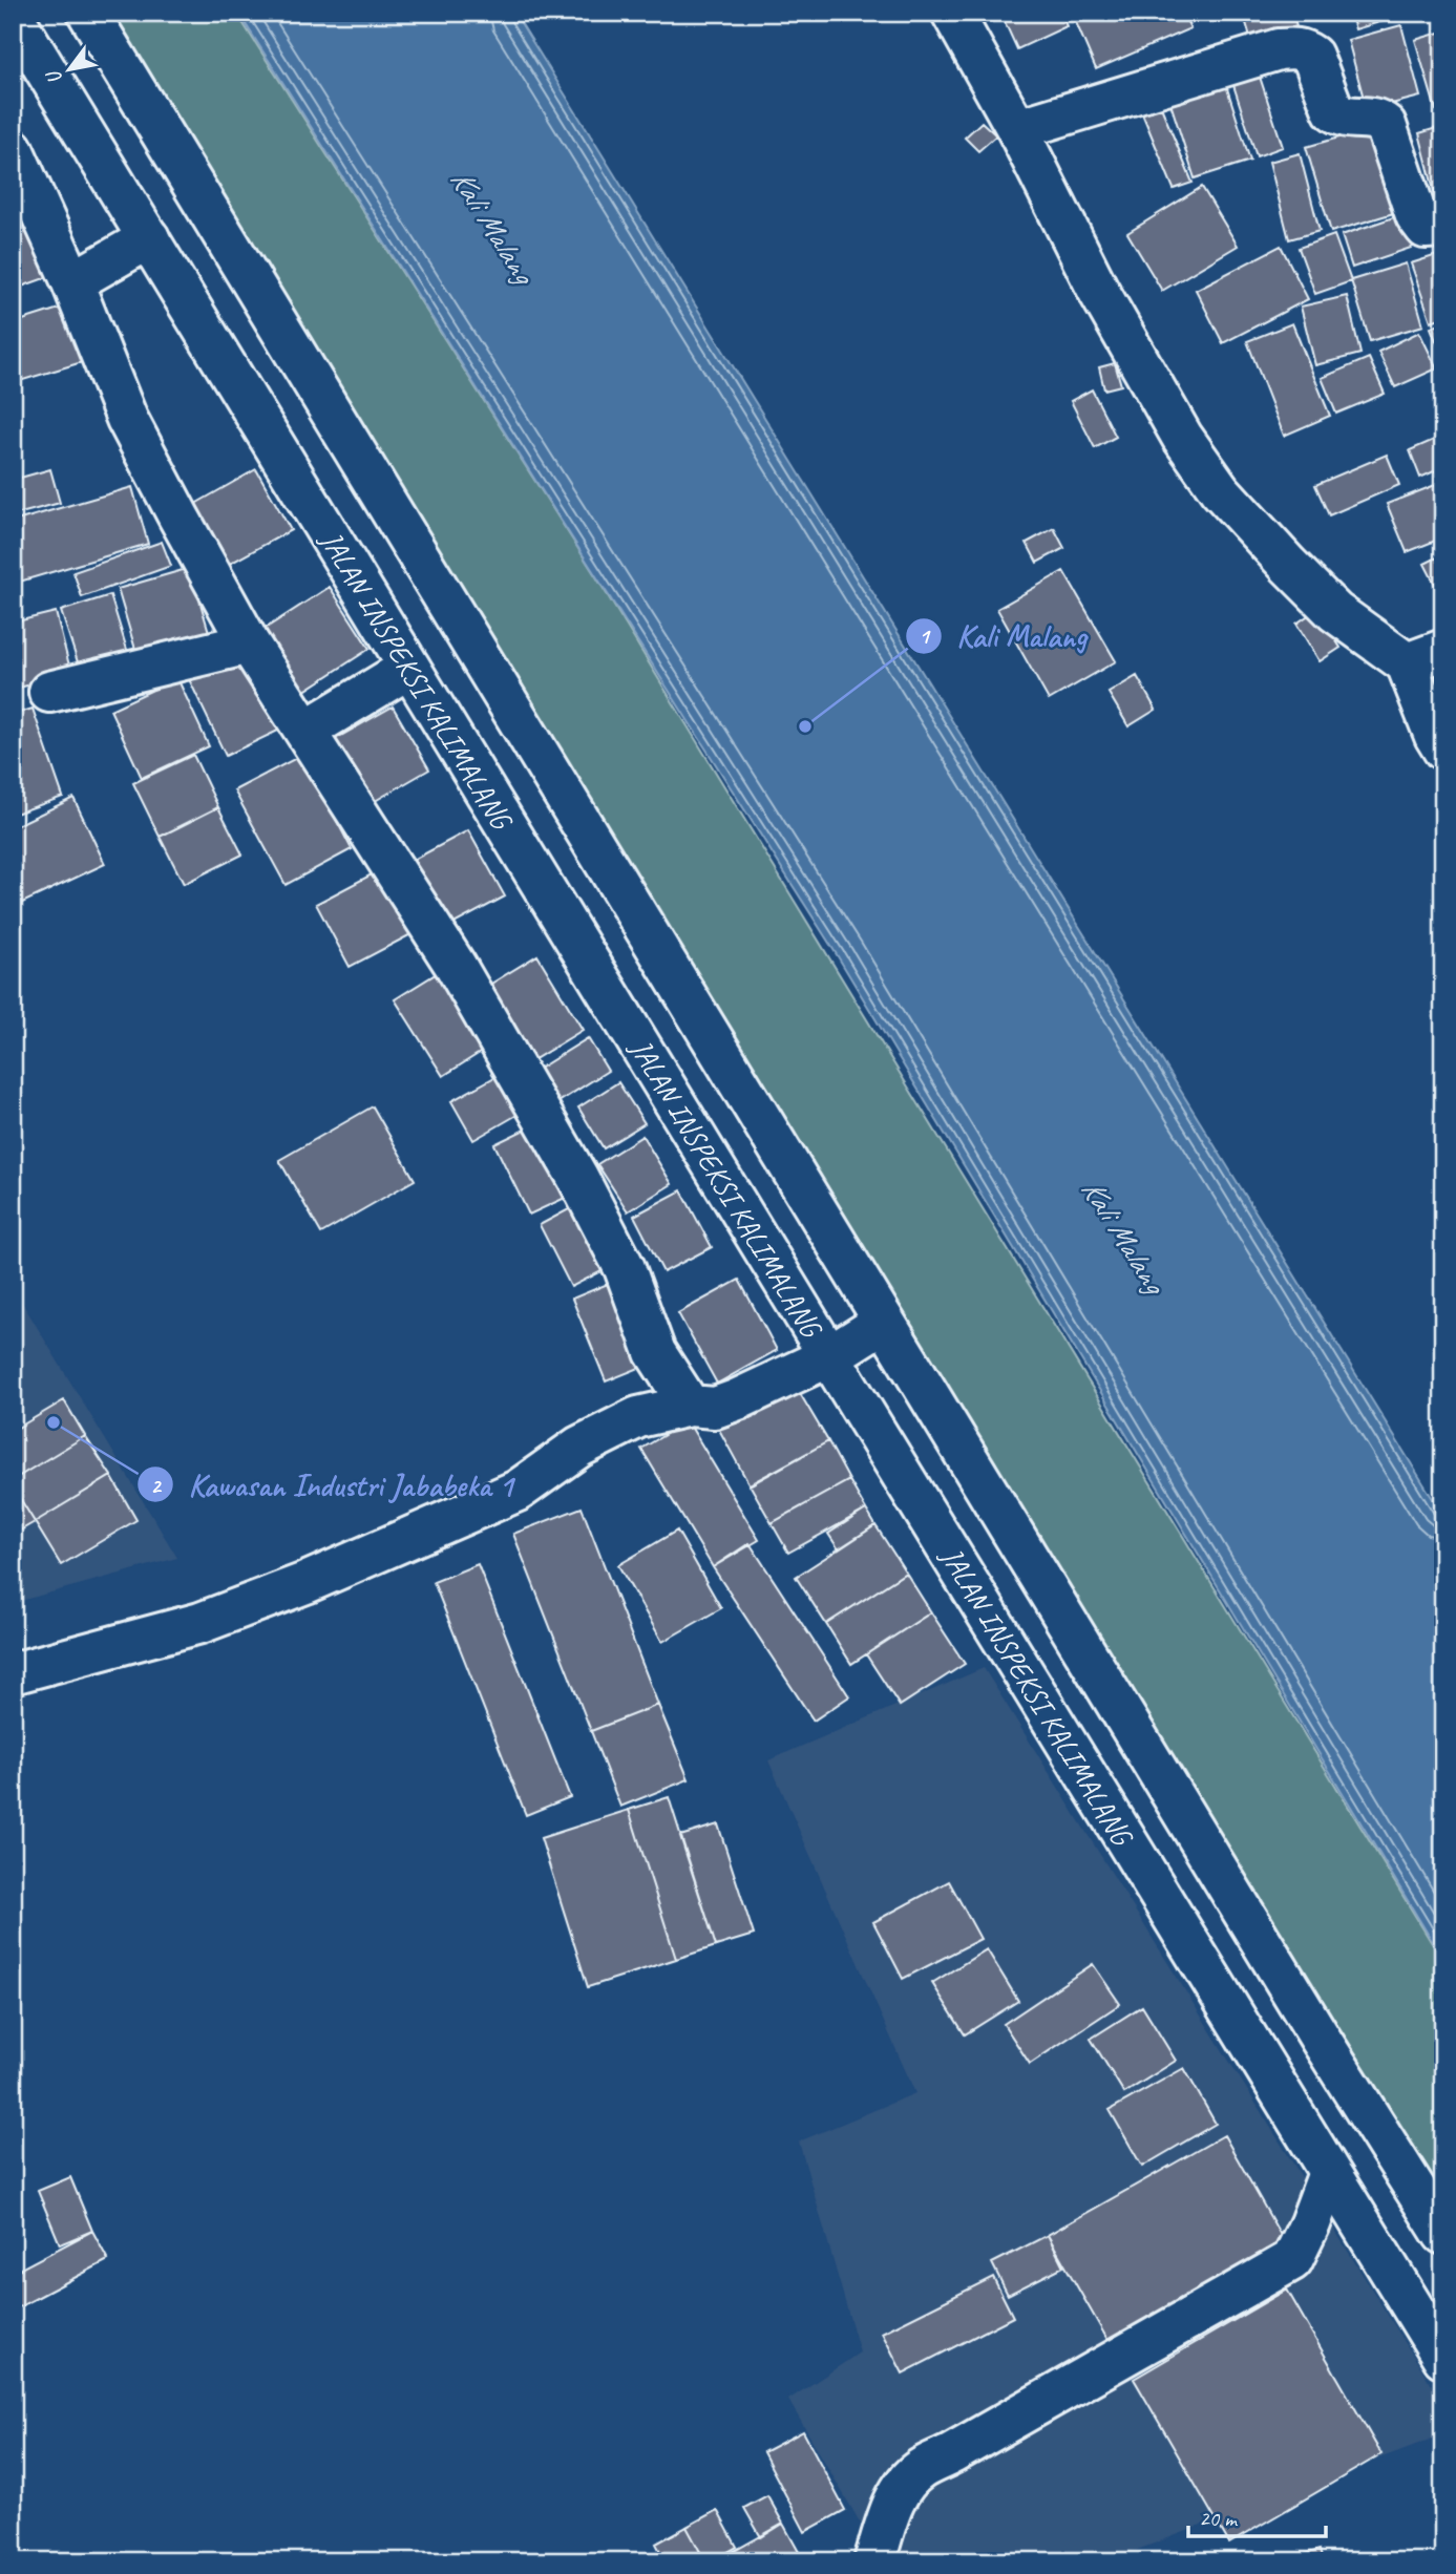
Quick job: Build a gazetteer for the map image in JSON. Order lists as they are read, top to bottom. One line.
{"streets":{"main road":["JALAN INSPEKSI KALIMALANG"]},"water":["Kali Malang"],"places":["Kali Malang","Kawasan Industri Jababeka 1"],"scale_bar":"20 m","north":"bottom left"}
